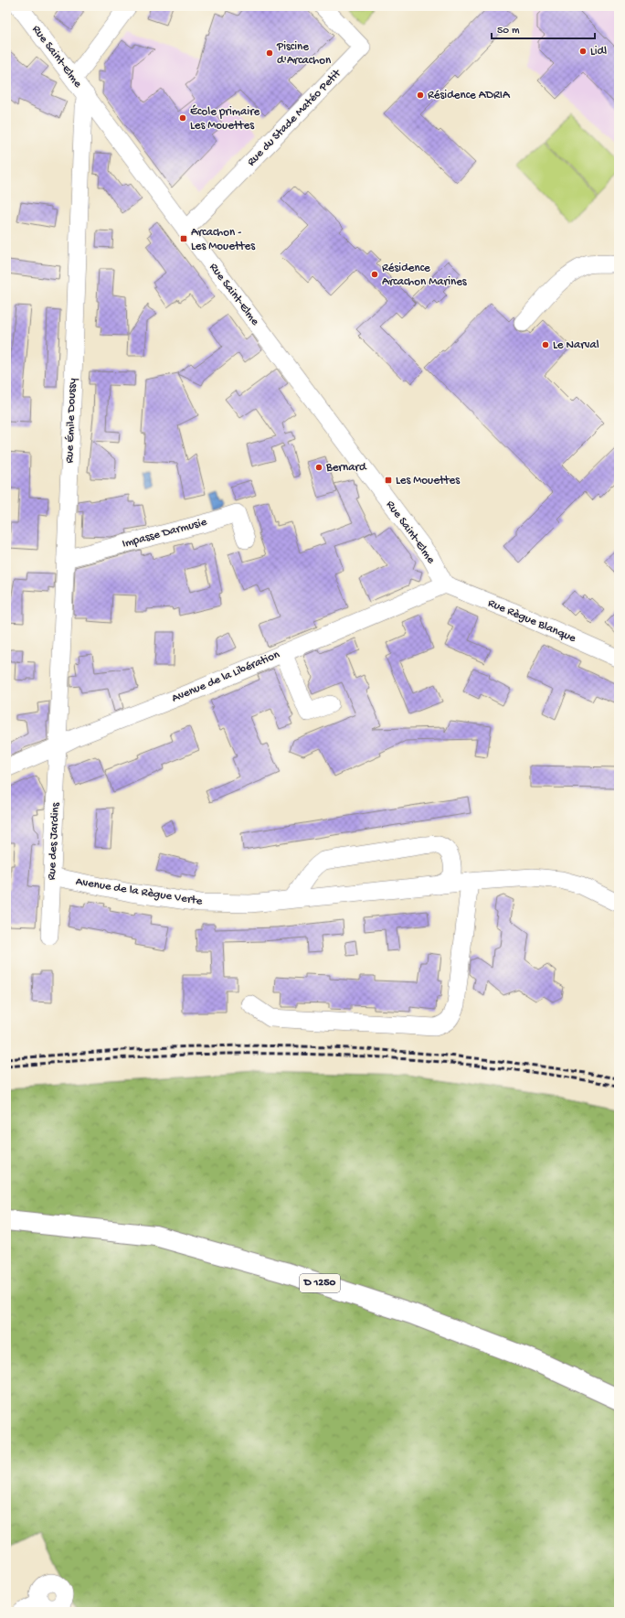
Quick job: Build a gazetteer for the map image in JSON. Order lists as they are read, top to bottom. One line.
{"streets":{"main road":["D 1250"],"street":["Rue Saint-Elme","Rue du Stade Matéo Petit","Rue Émile Doussy","Impasse Darmusie","Rue Règue Blanque","Avenue de la Libération","Rue des Jardins","Avenue de la Règue Verte"]},"crossings":[["Rue Saint-Elme","Rue du Stade Matéo Petit"],["Rue Saint-Elme","Rue Émile Doussy"],["Rue Saint-Elme","Rue Règue Blanque"],["Rue Saint-Elme","Avenue de la Libération"],["Rue Émile Doussy","Impasse Darmusie"],["Rue Émile Doussy","Avenue de la Libération"],["Rue Émile Doussy","Rue des Jardins"],["Rue Règue Blanque","Avenue de la Libération"],["Avenue de la Libération","Rue des Jardins"],["Rue des Jardins","Avenue de la Règue Verte"]],"places":{"other":["Lidl","Piscine d'Arcachon","Résidence ADRIA","École primaire Les Mouettes","Résidence Arcachon Marines","Le Narval","Bernard"],"transit":["Arcachon - Les Mouettes","Les Mouettes"]},"scale_bar":"50 m"}
